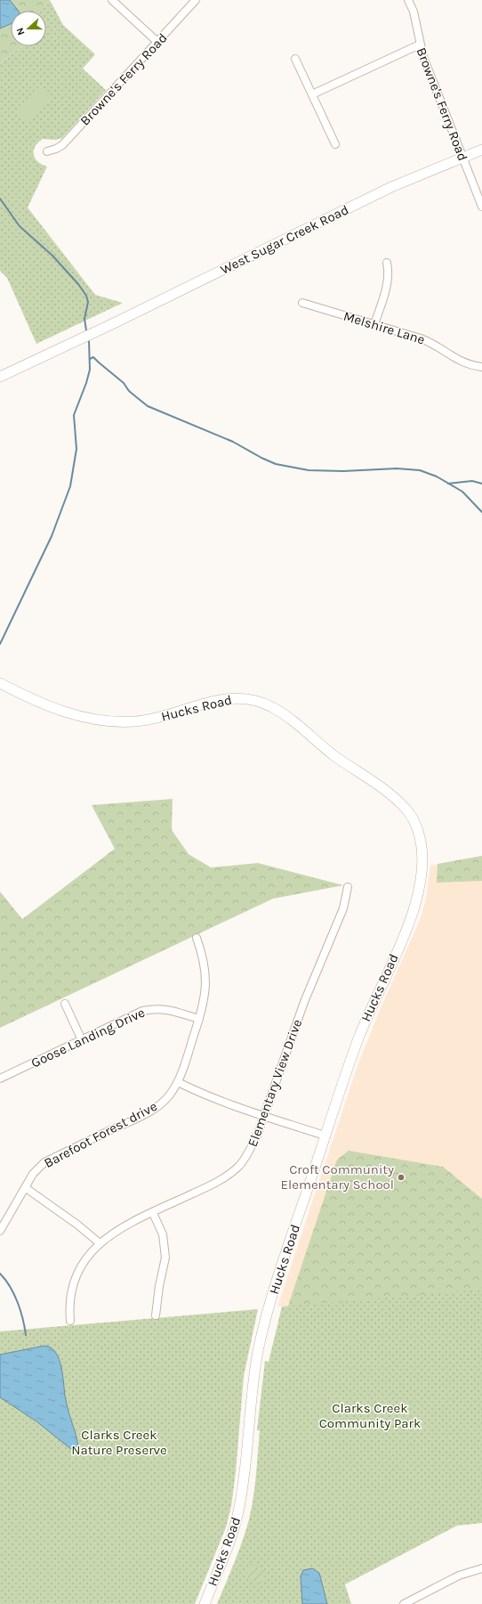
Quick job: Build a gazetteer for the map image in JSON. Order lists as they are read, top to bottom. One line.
{"streets":{"main road":["West Sugar Creek Road","Hucks Road"],"street":["Browne's Ferry Road","Melshire Lane","Goose Landing Drive","Elementary View Drive","Barefoot Forest drive"]},"crossings":[["Browne's Ferry Road","West Sugar Creek Road"],["Goose Landing Drive","Barefoot Forest drive"]],"parks":["Clarks Creek Community Park","Clarks Creek Nature Preserve"],"places":["Croft Community Elementary School"],"north":"left"}
